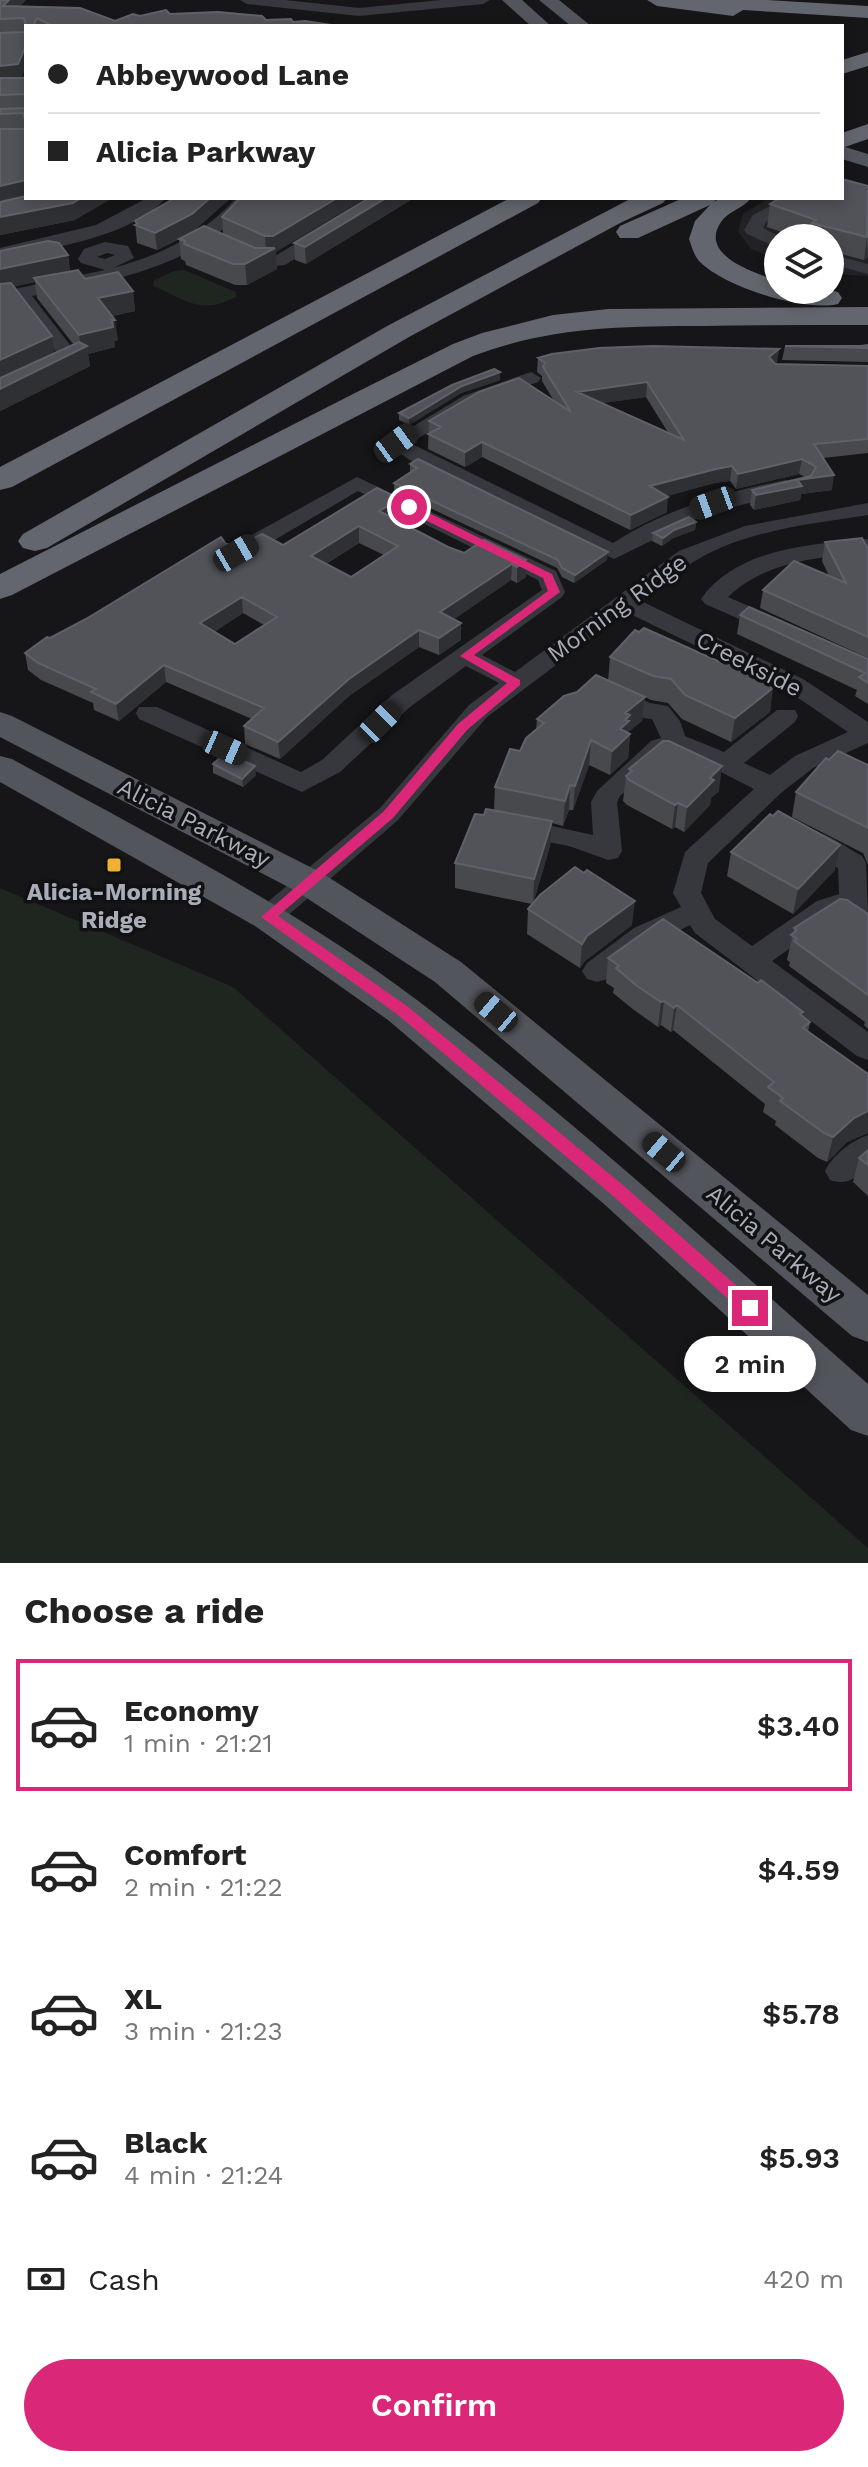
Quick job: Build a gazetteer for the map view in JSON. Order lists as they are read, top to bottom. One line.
{"streets":{"main road":["Alicia Parkway"],"street":["Morning Ridge","Creekside"]},"crossings":[["Morning Ridge","Creekside"],["Morning Ridge","Alicia Parkway"]],"places":{"transit":["Alicia-Morning Ridge"]},"page":{"banner":["Abbeywood Lane","Alicia Parkway"],"bubble":"2 min","heading":"Choose a ride","list":[{"name":"Economy","note":"1 min · 21:21","value":"$3.40"},{"name":"Comfort","note":"2 min · 21:22","value":"$4.59"},{"name":"XL","note":"3 min · 21:23","value":"$5.78"},{"name":"Black","note":"4 min · 21:24","value":"$5.93"}],"pay":["Cash","420 m"],"buttons":"Confirm"}}
